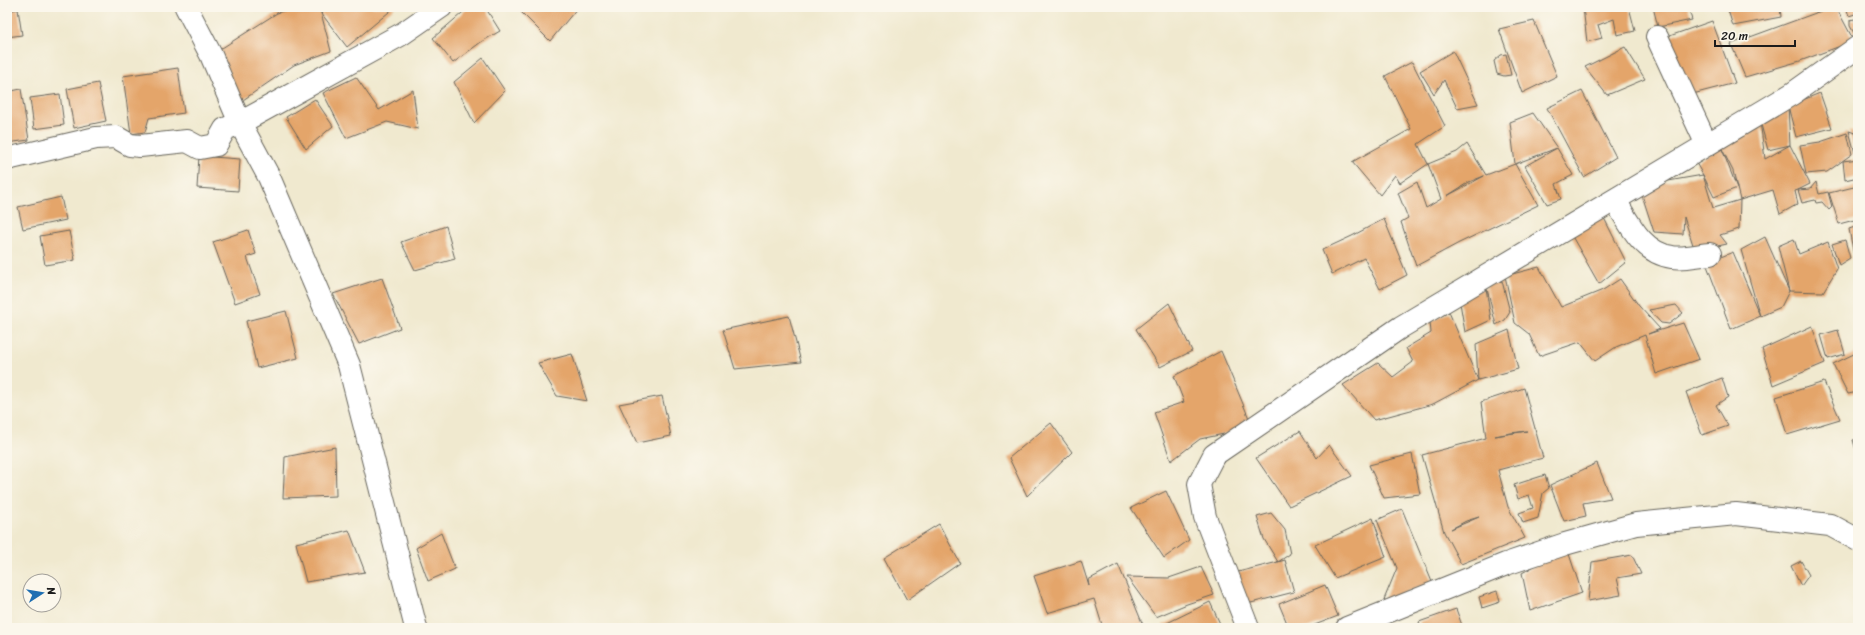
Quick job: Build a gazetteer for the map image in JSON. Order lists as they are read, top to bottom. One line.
{"scale_bar":"20 m","north":"right"}
